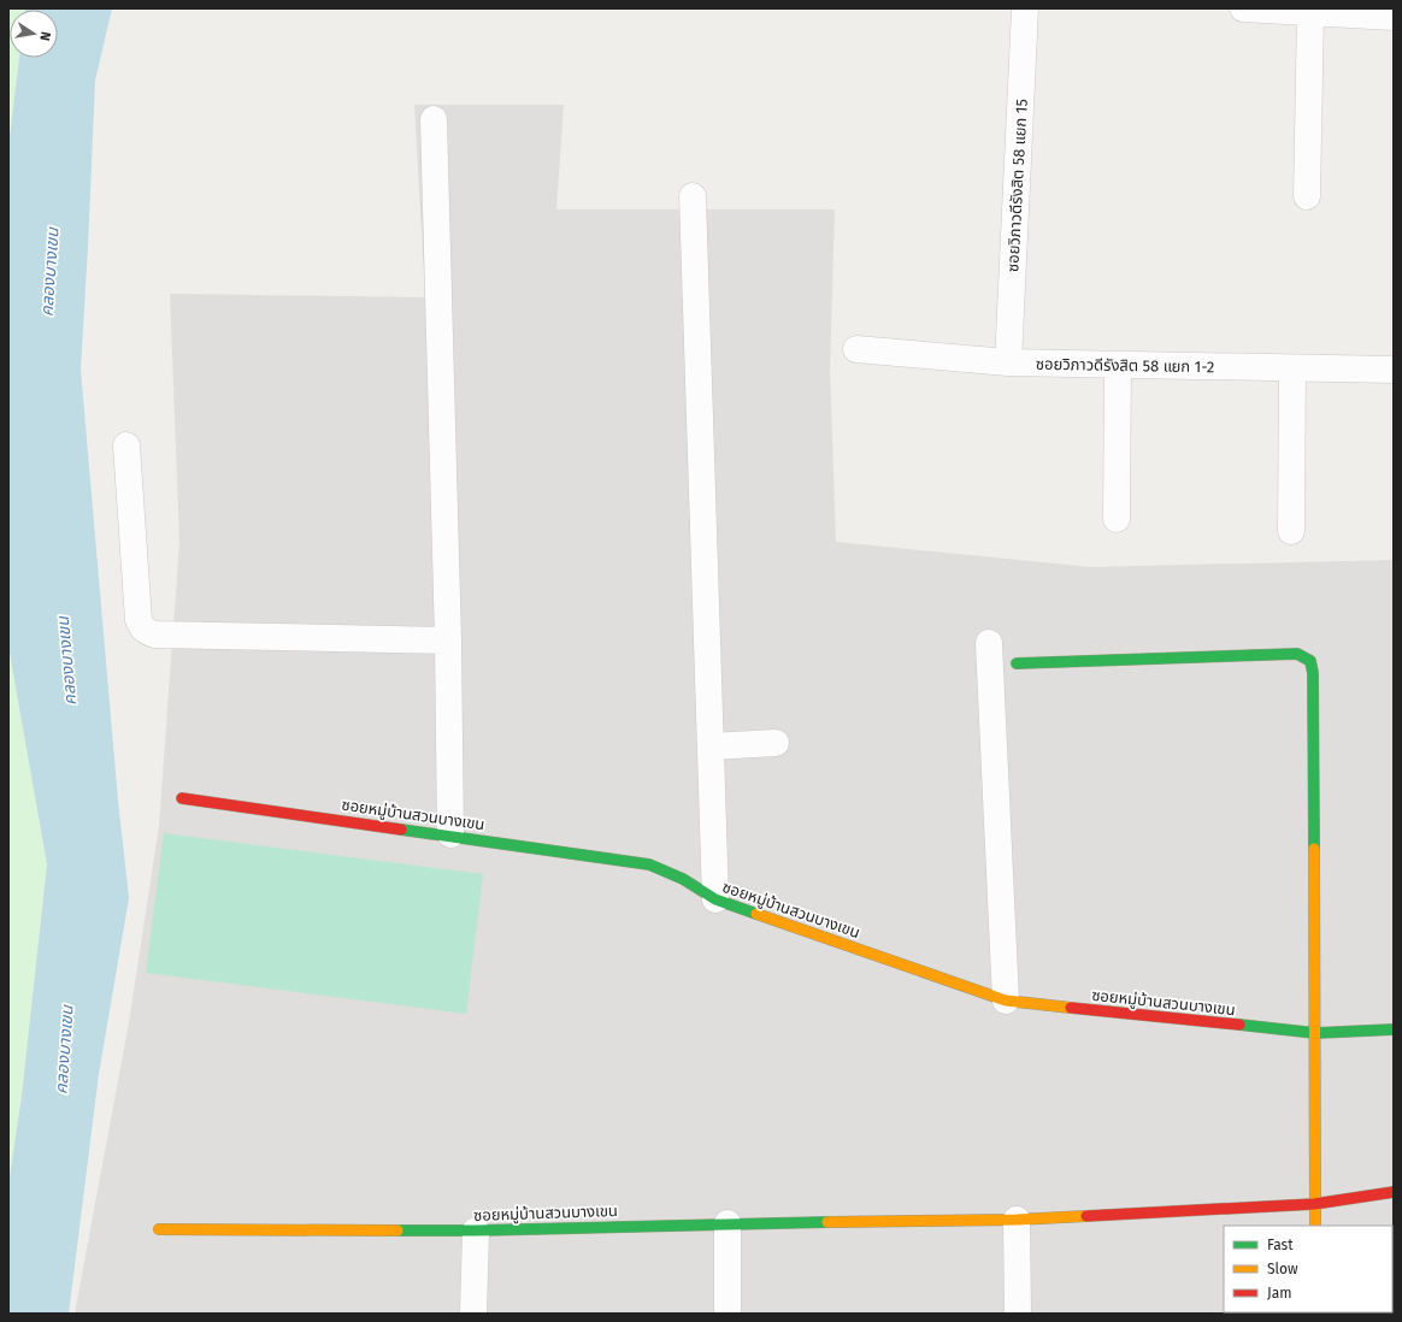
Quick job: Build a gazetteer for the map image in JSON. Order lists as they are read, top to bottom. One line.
{"streets":{"street":["ซอยวิภาวดีรังสิต 58 แยก 15","ซอยวิภาวดีรังสิต 58 แยก 1-2","ซอยหมู่บ้านสวนบางเขน"]},"crossings":[["ซอยวิภาวดีรังสิต 58 แยก 15","ซอยวิภาวดีรังสิต 58 แยก 1-2"]],"water":["คลองบางเขน"],"legend":["Fast","Slow","Jam"],"north":"right"}
